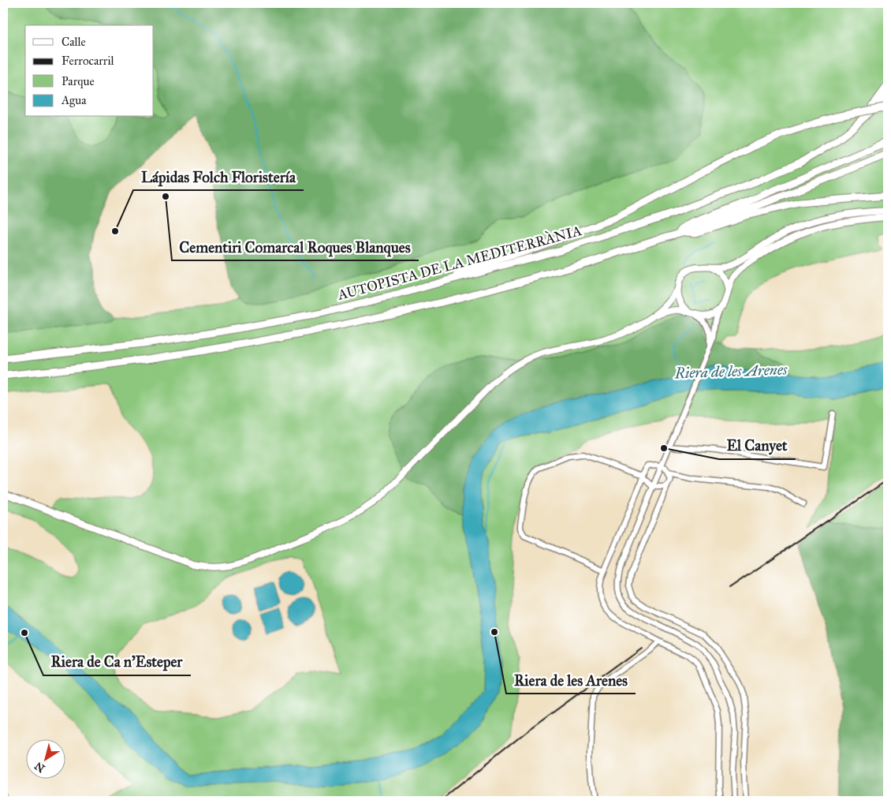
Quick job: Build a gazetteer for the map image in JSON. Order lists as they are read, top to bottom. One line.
{"streets":{"highway":["AUTOPISTA DE LA MEDITERRÀNIA"]},"water":["Riera de les Arenes"],"places":["Cementiri Comarcal Roques Blanques","Lápidas Folch Floristería","El Canyet","Riera de les Arenes","Riera de Ca n'Esteper"],"legend":["Calle","Ferrocarril","Parque","Agua"],"north":"bottom left"}
